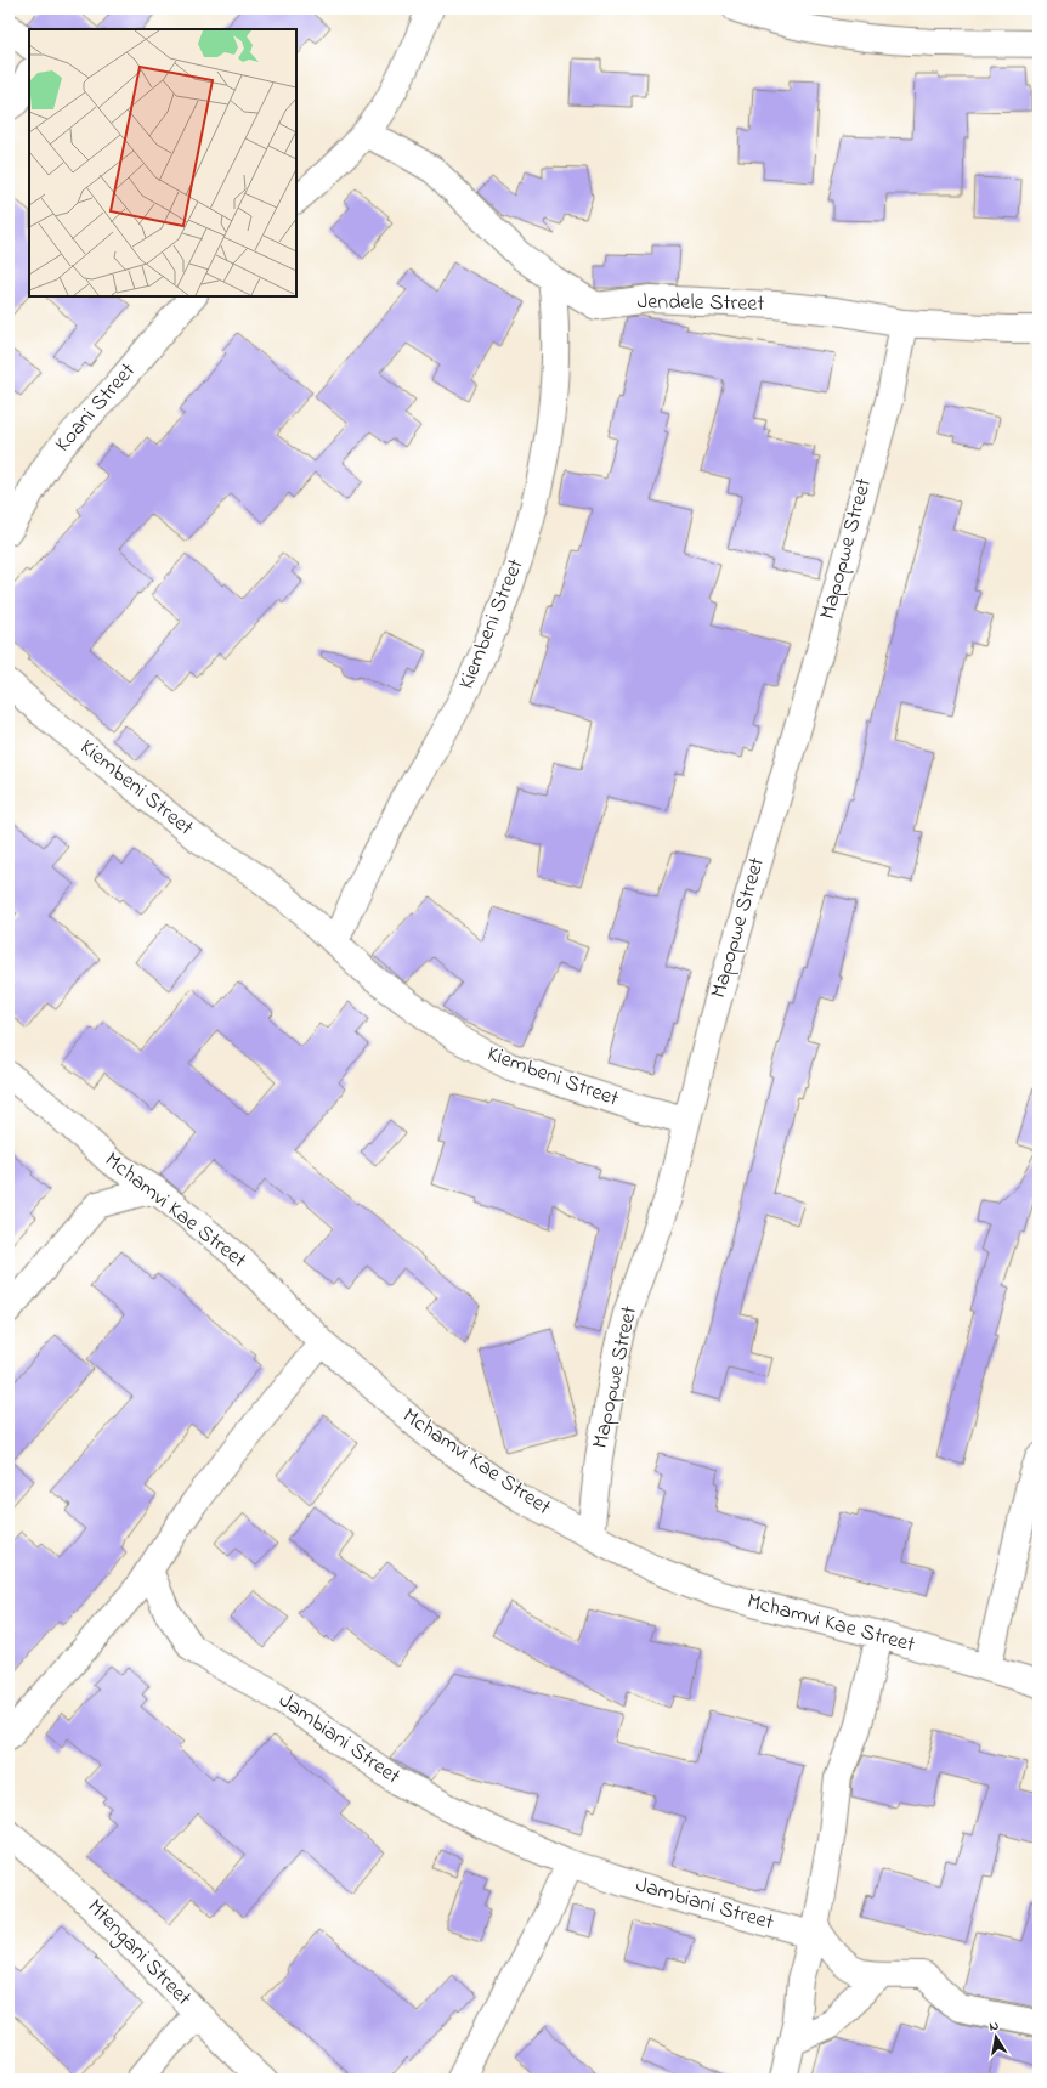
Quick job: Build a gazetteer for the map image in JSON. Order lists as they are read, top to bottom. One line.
{"streets":{"street":["Jendele Street","Koani Street","Mapopwe Street","Kiembeni Street","Mchamvi Kae Street","Jambiani Street","Mtengani Street"]},"crossings":[["Jendele Street","Mapopwe Street"],["Jendele Street","Kiembeni Street"],["Mapopwe Street","Kiembeni Street"],["Mapopwe Street","Mchamvi Kae Street"]],"north":"top"}
